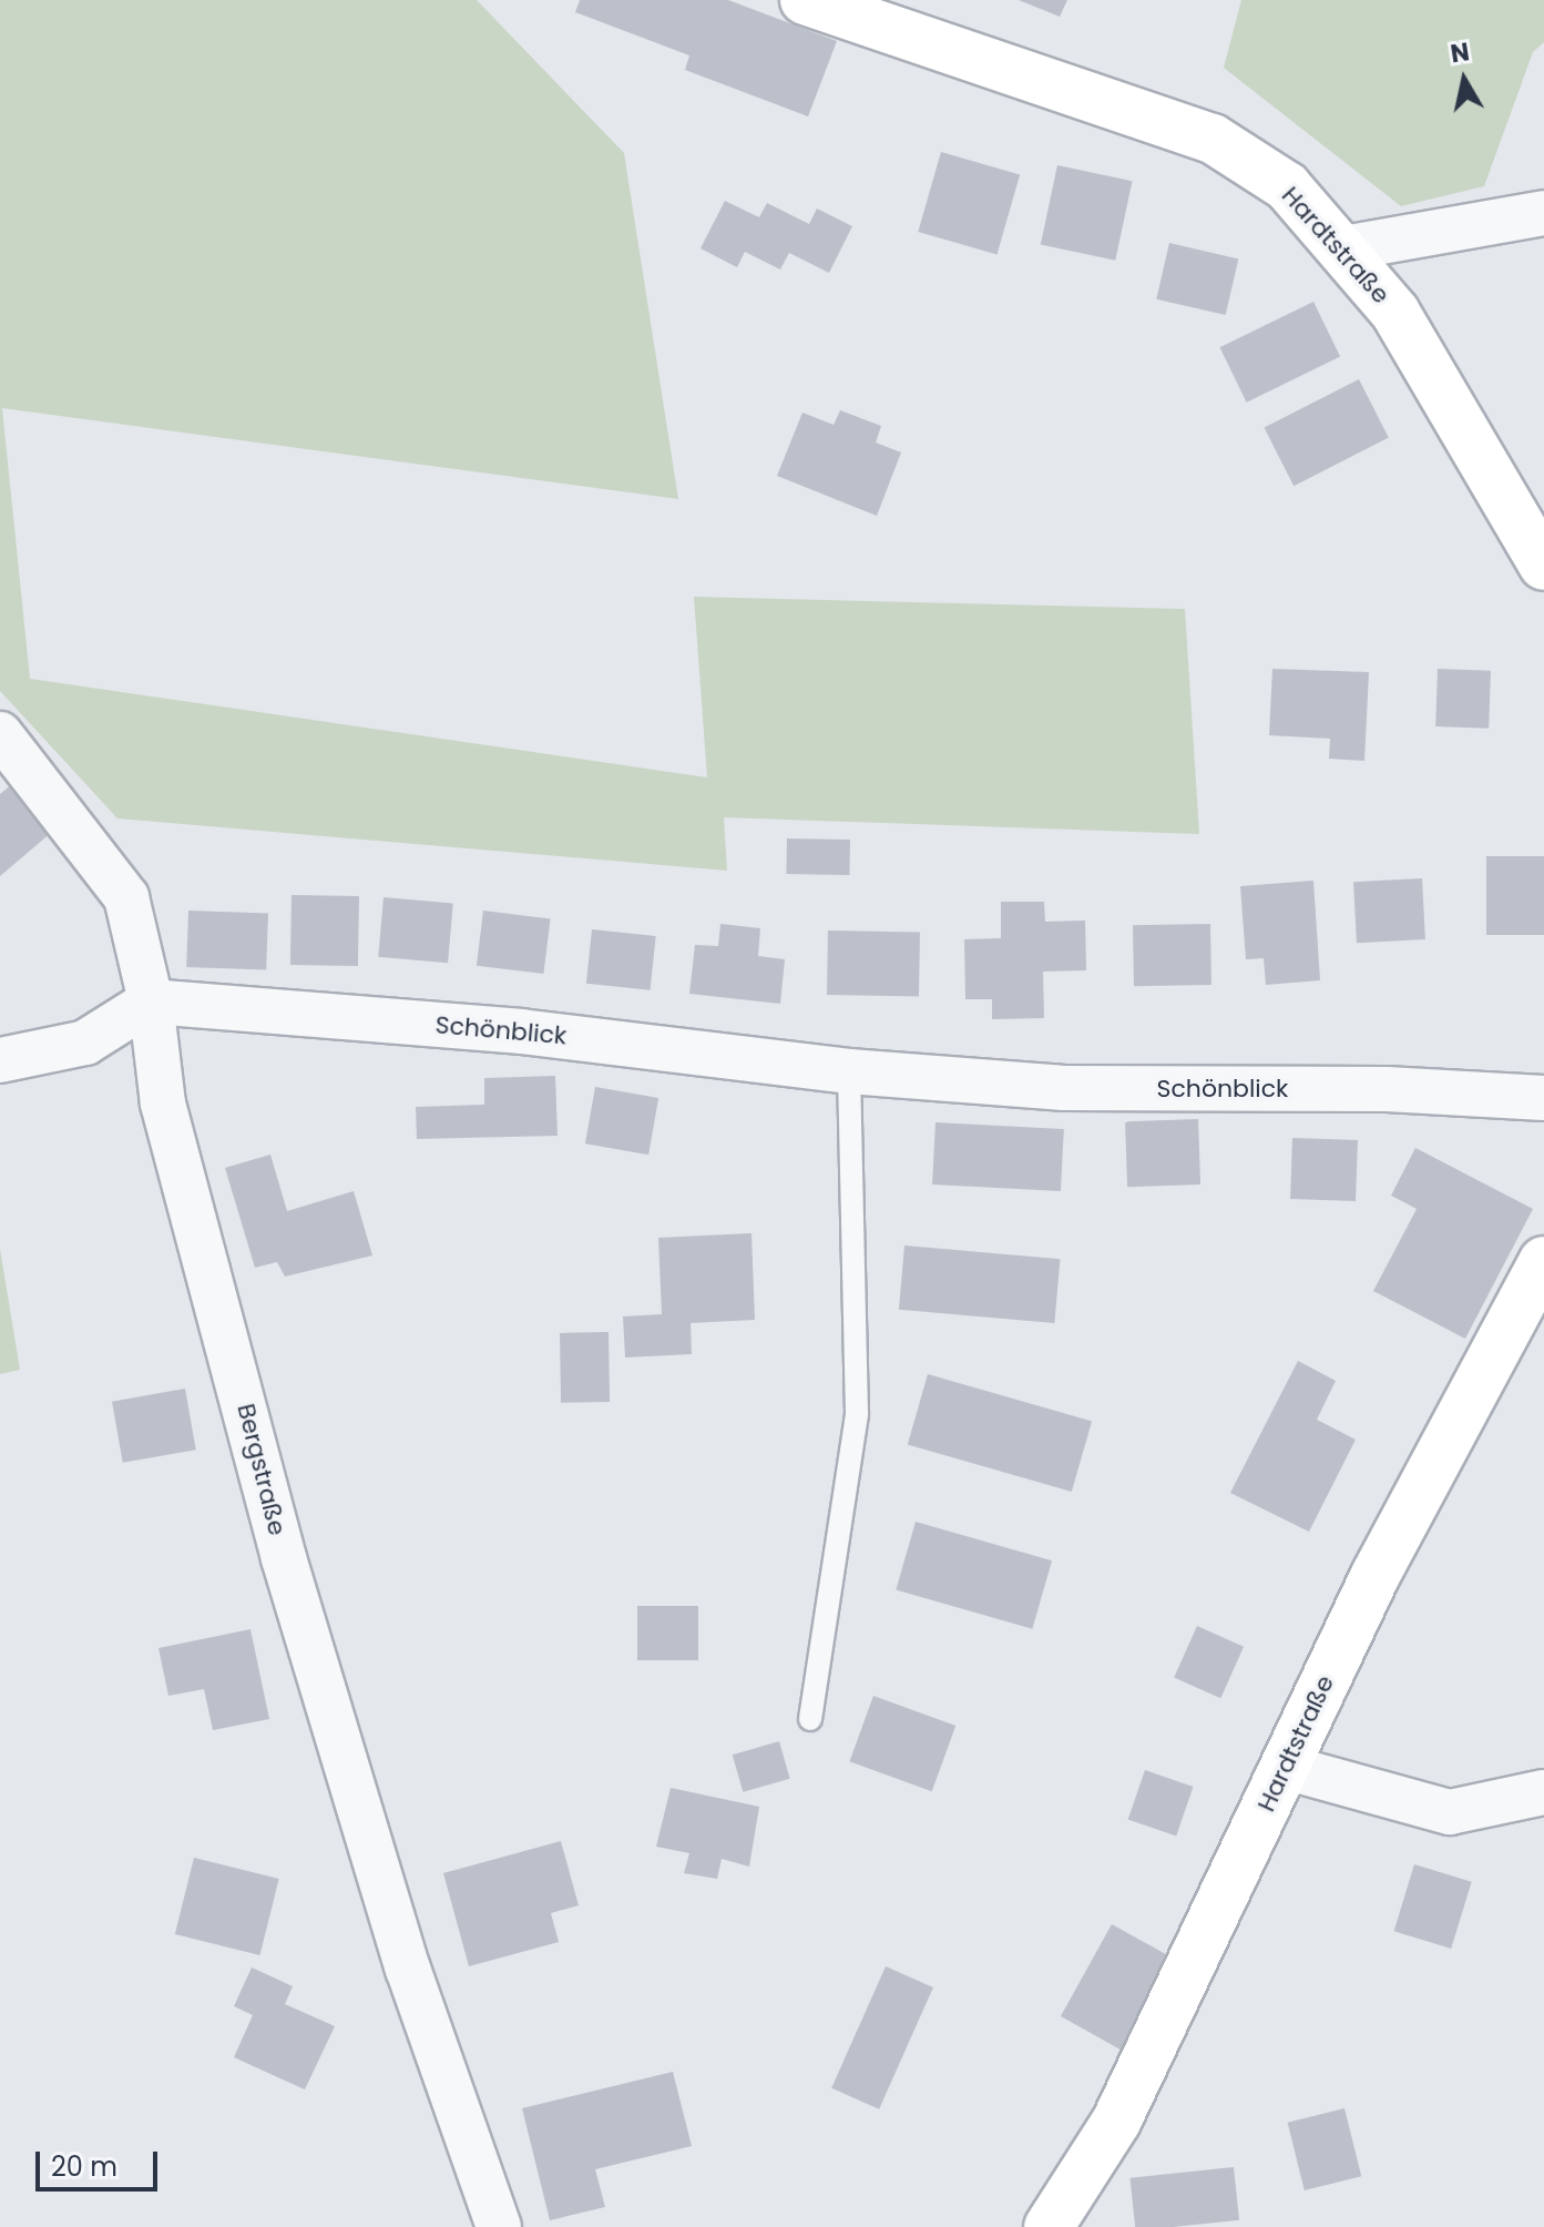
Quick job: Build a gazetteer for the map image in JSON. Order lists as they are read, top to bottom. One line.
{"streets":{"main road":["Hardtstraße"],"street":["Schönblick","Bergstraße"]},"crossings":[["Schönblick","Bergstraße"]],"scale_bar":"20 m","north":"top"}
